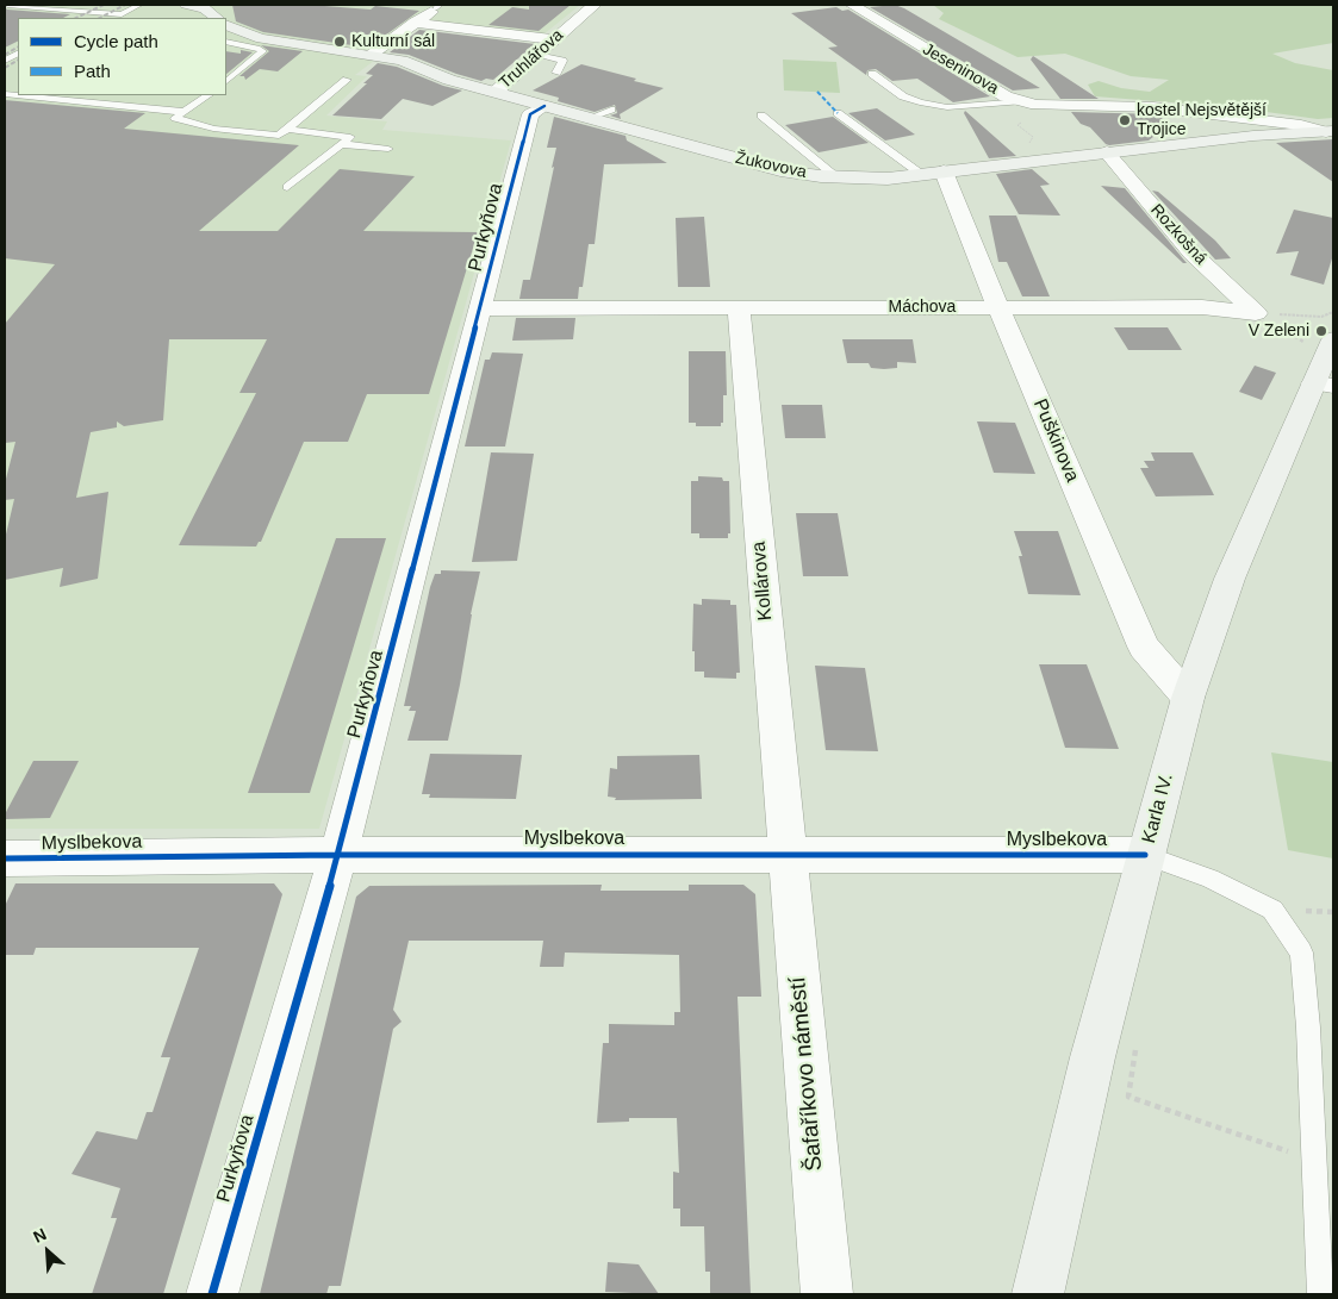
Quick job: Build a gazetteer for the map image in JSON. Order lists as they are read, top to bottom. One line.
{"streets":{"street":["Truhlářova","Jeseninova","Žukovova","Purkyňova","Rozkošná","Máchova","Puškinova","Kollárova","Karla IV.","Myslbekova","Šafaříkovo náměstí"]},"crossings":[["Truhlářova","Žukovova"],["Jeseninova","Žukovova"],["Žukovova","Purkyňova"],["Žukovova","Rozkošná"],["Žukovova","Puškinova"],["Purkyňova","Máchova"],["Purkyňova","Myslbekova"],["Rozkošná","Máchova"],["Máchova","Puškinova"],["Máchova","Kollárova"],["Puškinova","Karla IV."],["Kollárova","Myslbekova"],["Kollárova","Šafaříkovo náměstí"],["Karla IV.","Myslbekova"],["Myslbekova","Šafaříkovo náměstí"]],"places":["Kulturní sál","kostel Nejsvětější Trojice","V Zeleni"],"legend":["Cycle path","Path"],"north":"top left"}
